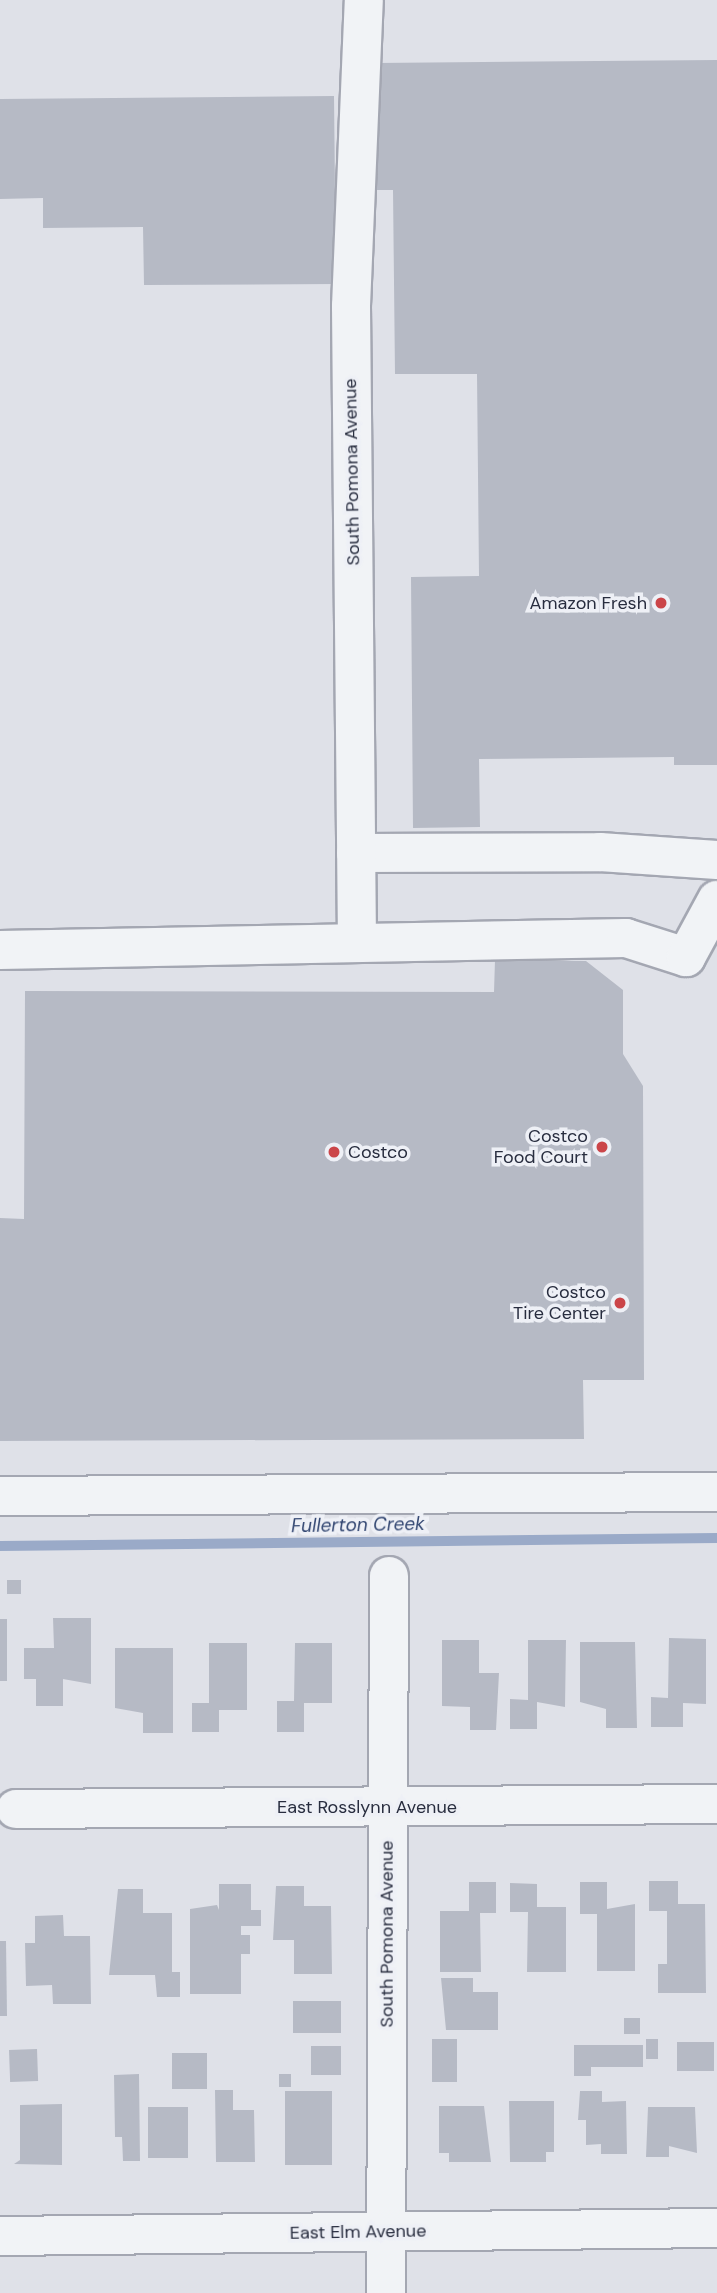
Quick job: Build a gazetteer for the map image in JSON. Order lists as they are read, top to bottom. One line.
{"streets":{"street":["South Pomona Avenue","East Rosslynn Avenue","East Elm Avenue"]},"crossings":[["South Pomona Avenue","East Rosslynn Avenue"],["South Pomona Avenue","East Elm Avenue"]],"water":["Fullerton Creek"],"places":["Amazon Fresh","Costco Food Court","Costco","Costco Tire Center"]}
